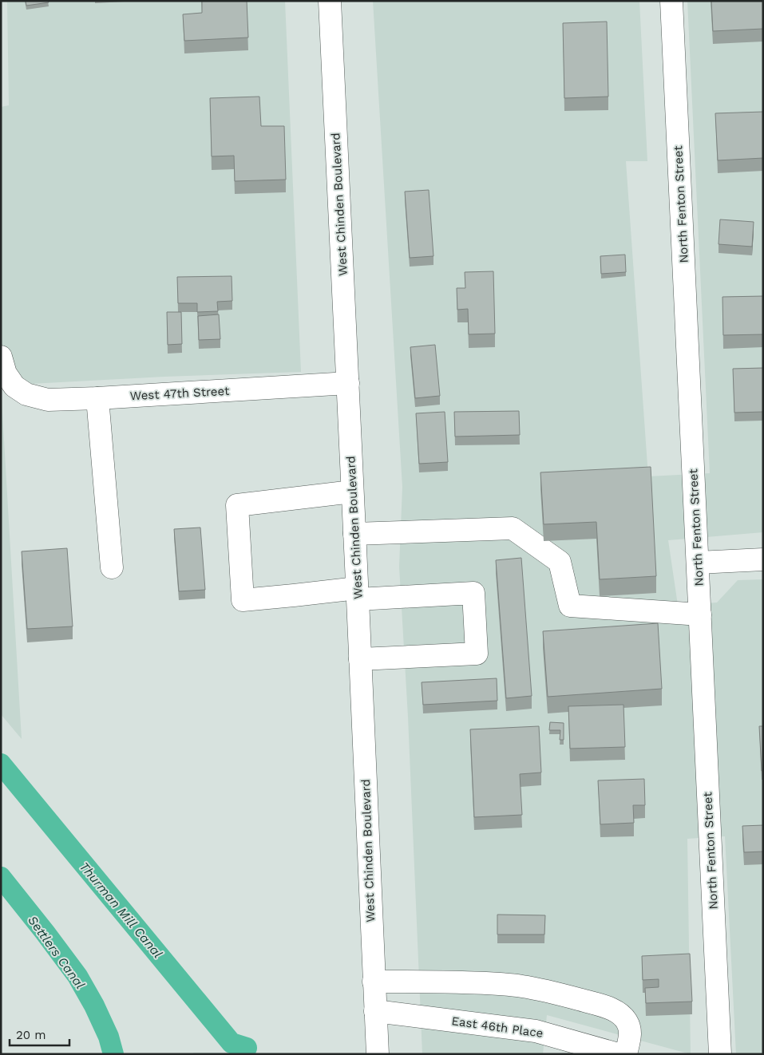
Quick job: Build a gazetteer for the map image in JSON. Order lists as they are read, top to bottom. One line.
{"streets":{"street":["West Chinden Boulevard","North Fenton Street","West 47th Street","East 46th Place"]},"crossings":[["West Chinden Boulevard","West 47th Street"],["West Chinden Boulevard","East 46th Place"]],"water":["Thurman Mill Canal","Settlers Canal"],"scale_bar":"20 m"}
